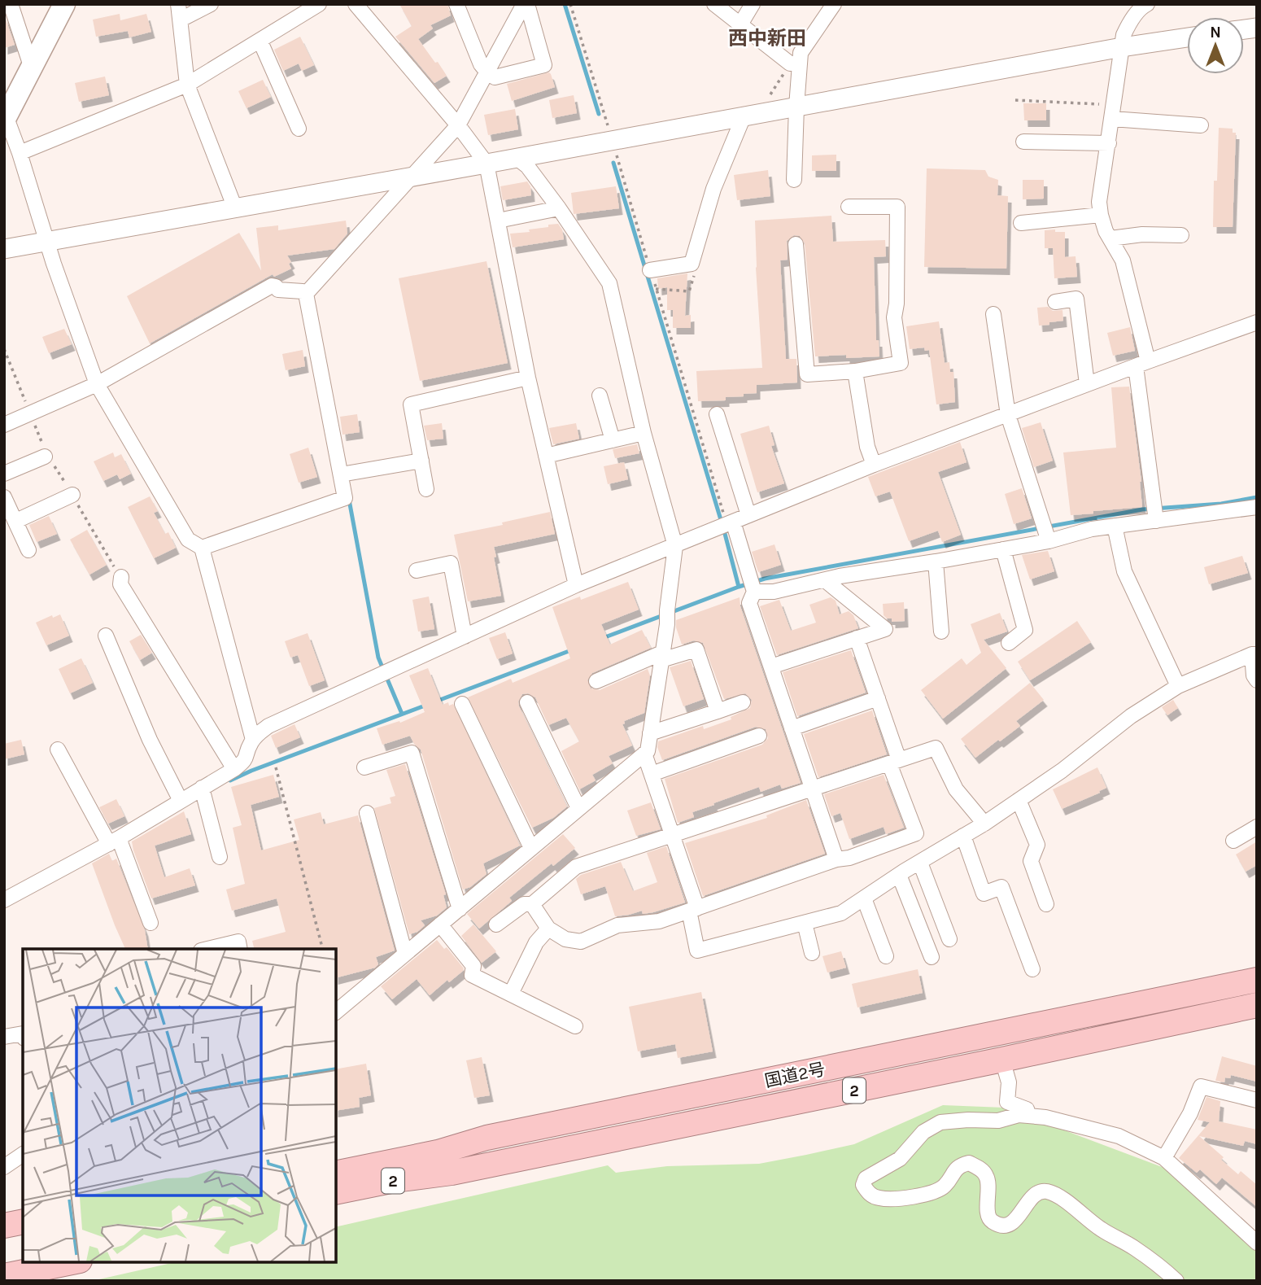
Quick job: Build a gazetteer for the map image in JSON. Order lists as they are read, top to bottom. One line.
{"streets":{"highway":["国道2号","2"]},"districts":["西中新田"],"north":"top"}
